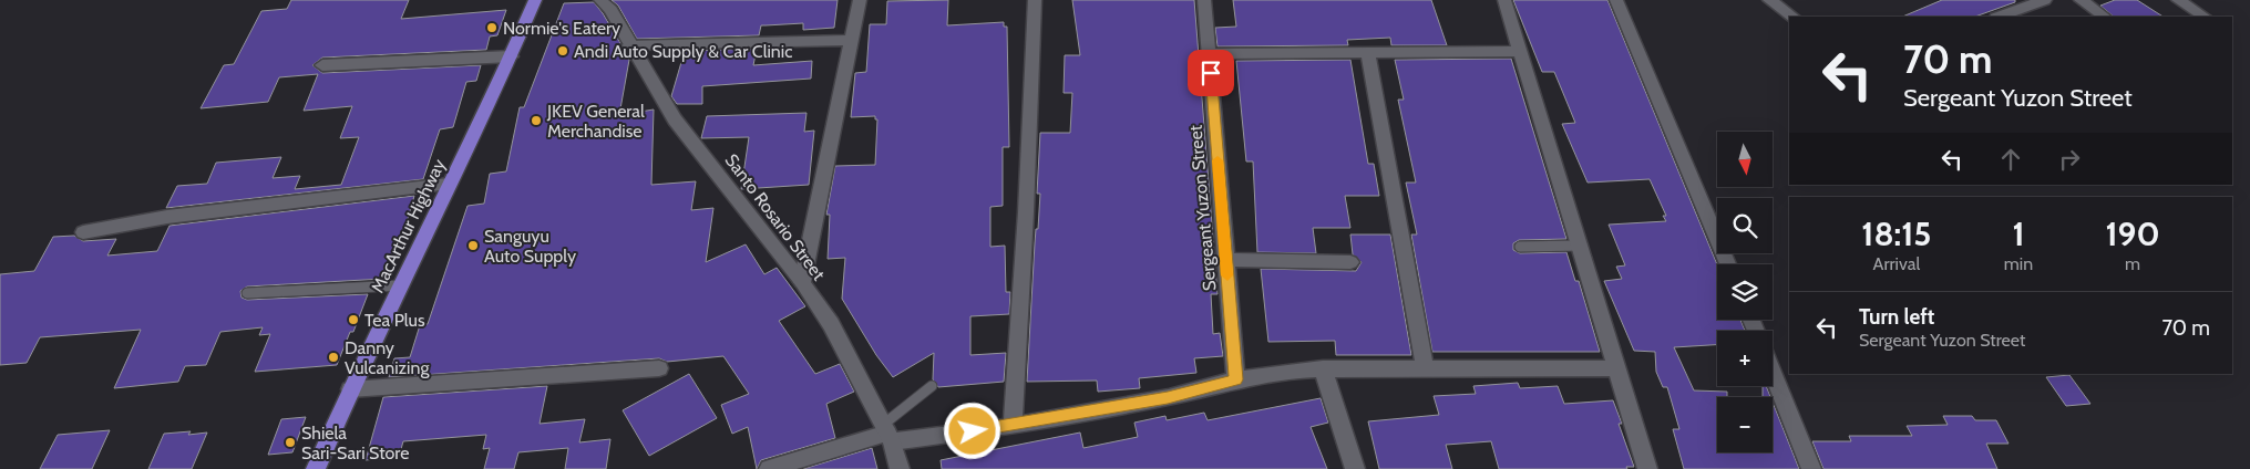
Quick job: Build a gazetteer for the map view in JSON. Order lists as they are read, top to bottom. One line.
{"streets":{"highway":["MacArthur Highway"],"street":["Sergeant Yuzon Street","Santo Rosario Street"]},"places":["Normie's Eatery","Andi Auto Supply & Car Clinic","JKEV General Merchandise","Sanguyu Auto Supply","Tea Plus","Danny Vulcanizing","Shiela Sari-Sari Store"],"north":"bottom","page":{"turn":["70 m","Sergeant Yuzon Street"],"map_buttons":["+","−"],"eta":["18:15","Arrival","1","min","190","m"],"list":[{"name":"Turn left","note":"Sergeant Yuzon Street","value":"70 m"}]}}
